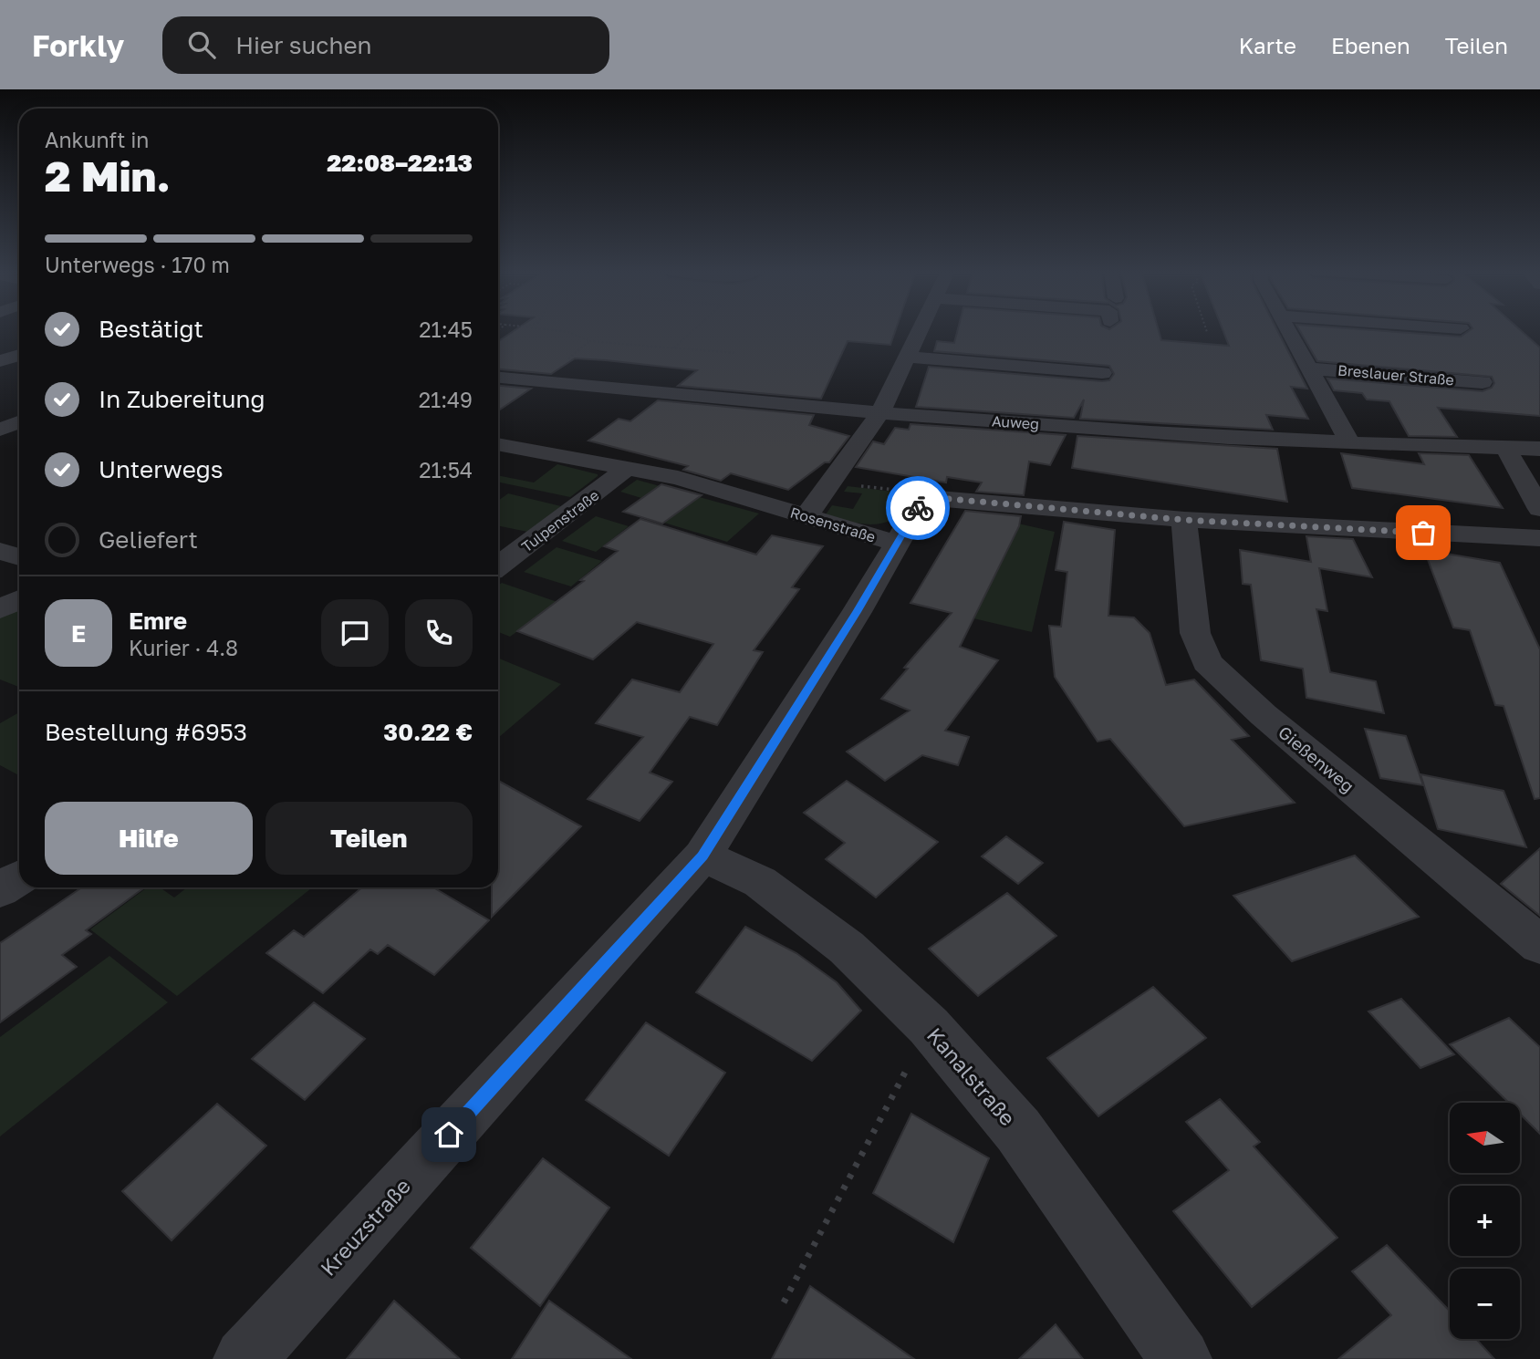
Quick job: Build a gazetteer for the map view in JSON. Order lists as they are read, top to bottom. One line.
{"streets":{"street":["Breslauer Straße","Auweg","Tulpenstraße","Rosenstraße","Gießenweg","Kanalstraße","Kreuzstraße"]},"crossings":[["Breslauer Straße","Auweg"],["Tulpenstraße","Rosenstraße"],["Rosenstraße","Kreuzstraße"],["Kanalstraße","Kreuzstraße"]],"north":"left","page":{"header":"Forkly","search":"Hier suchen","nav":["Karte","Ebenen","Teilen"],"heading":["2 Min.","Ankunft in","22:08–22:13"],"panel":["Emre","Kurier · 4.8","Bestellung #6953","30.22 €"],"bar":"Unterwegs · 170 m","list":[["Bestätigt","21:45"],["In Zubereitung","21:49"],["Unterwegs","21:54"],"Geliefert"],"round":"E","buttons":["Hilfe","Teilen"],"map_buttons":["+","−"]}}
